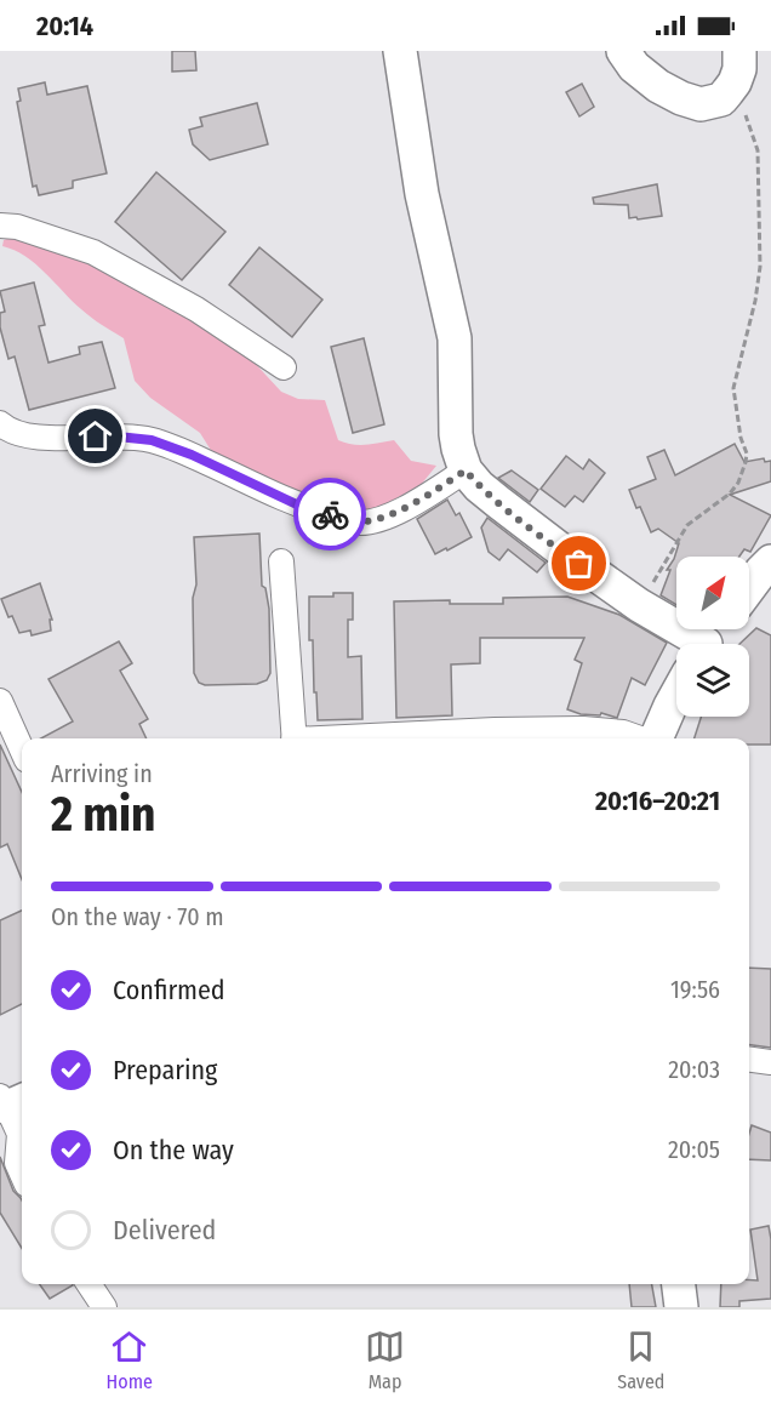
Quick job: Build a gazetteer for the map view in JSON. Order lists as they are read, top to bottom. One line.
{"north":"top right","page":{"status":"20:14","heading":["2 min","Arriving in","20:16–20:21"],"bar":"On the way · 70 m","list":[["Confirmed","19:56"],["Preparing","20:03"],["On the way","20:05"],"Delivered"],"tabs":["Home","Map","Saved"]}}
